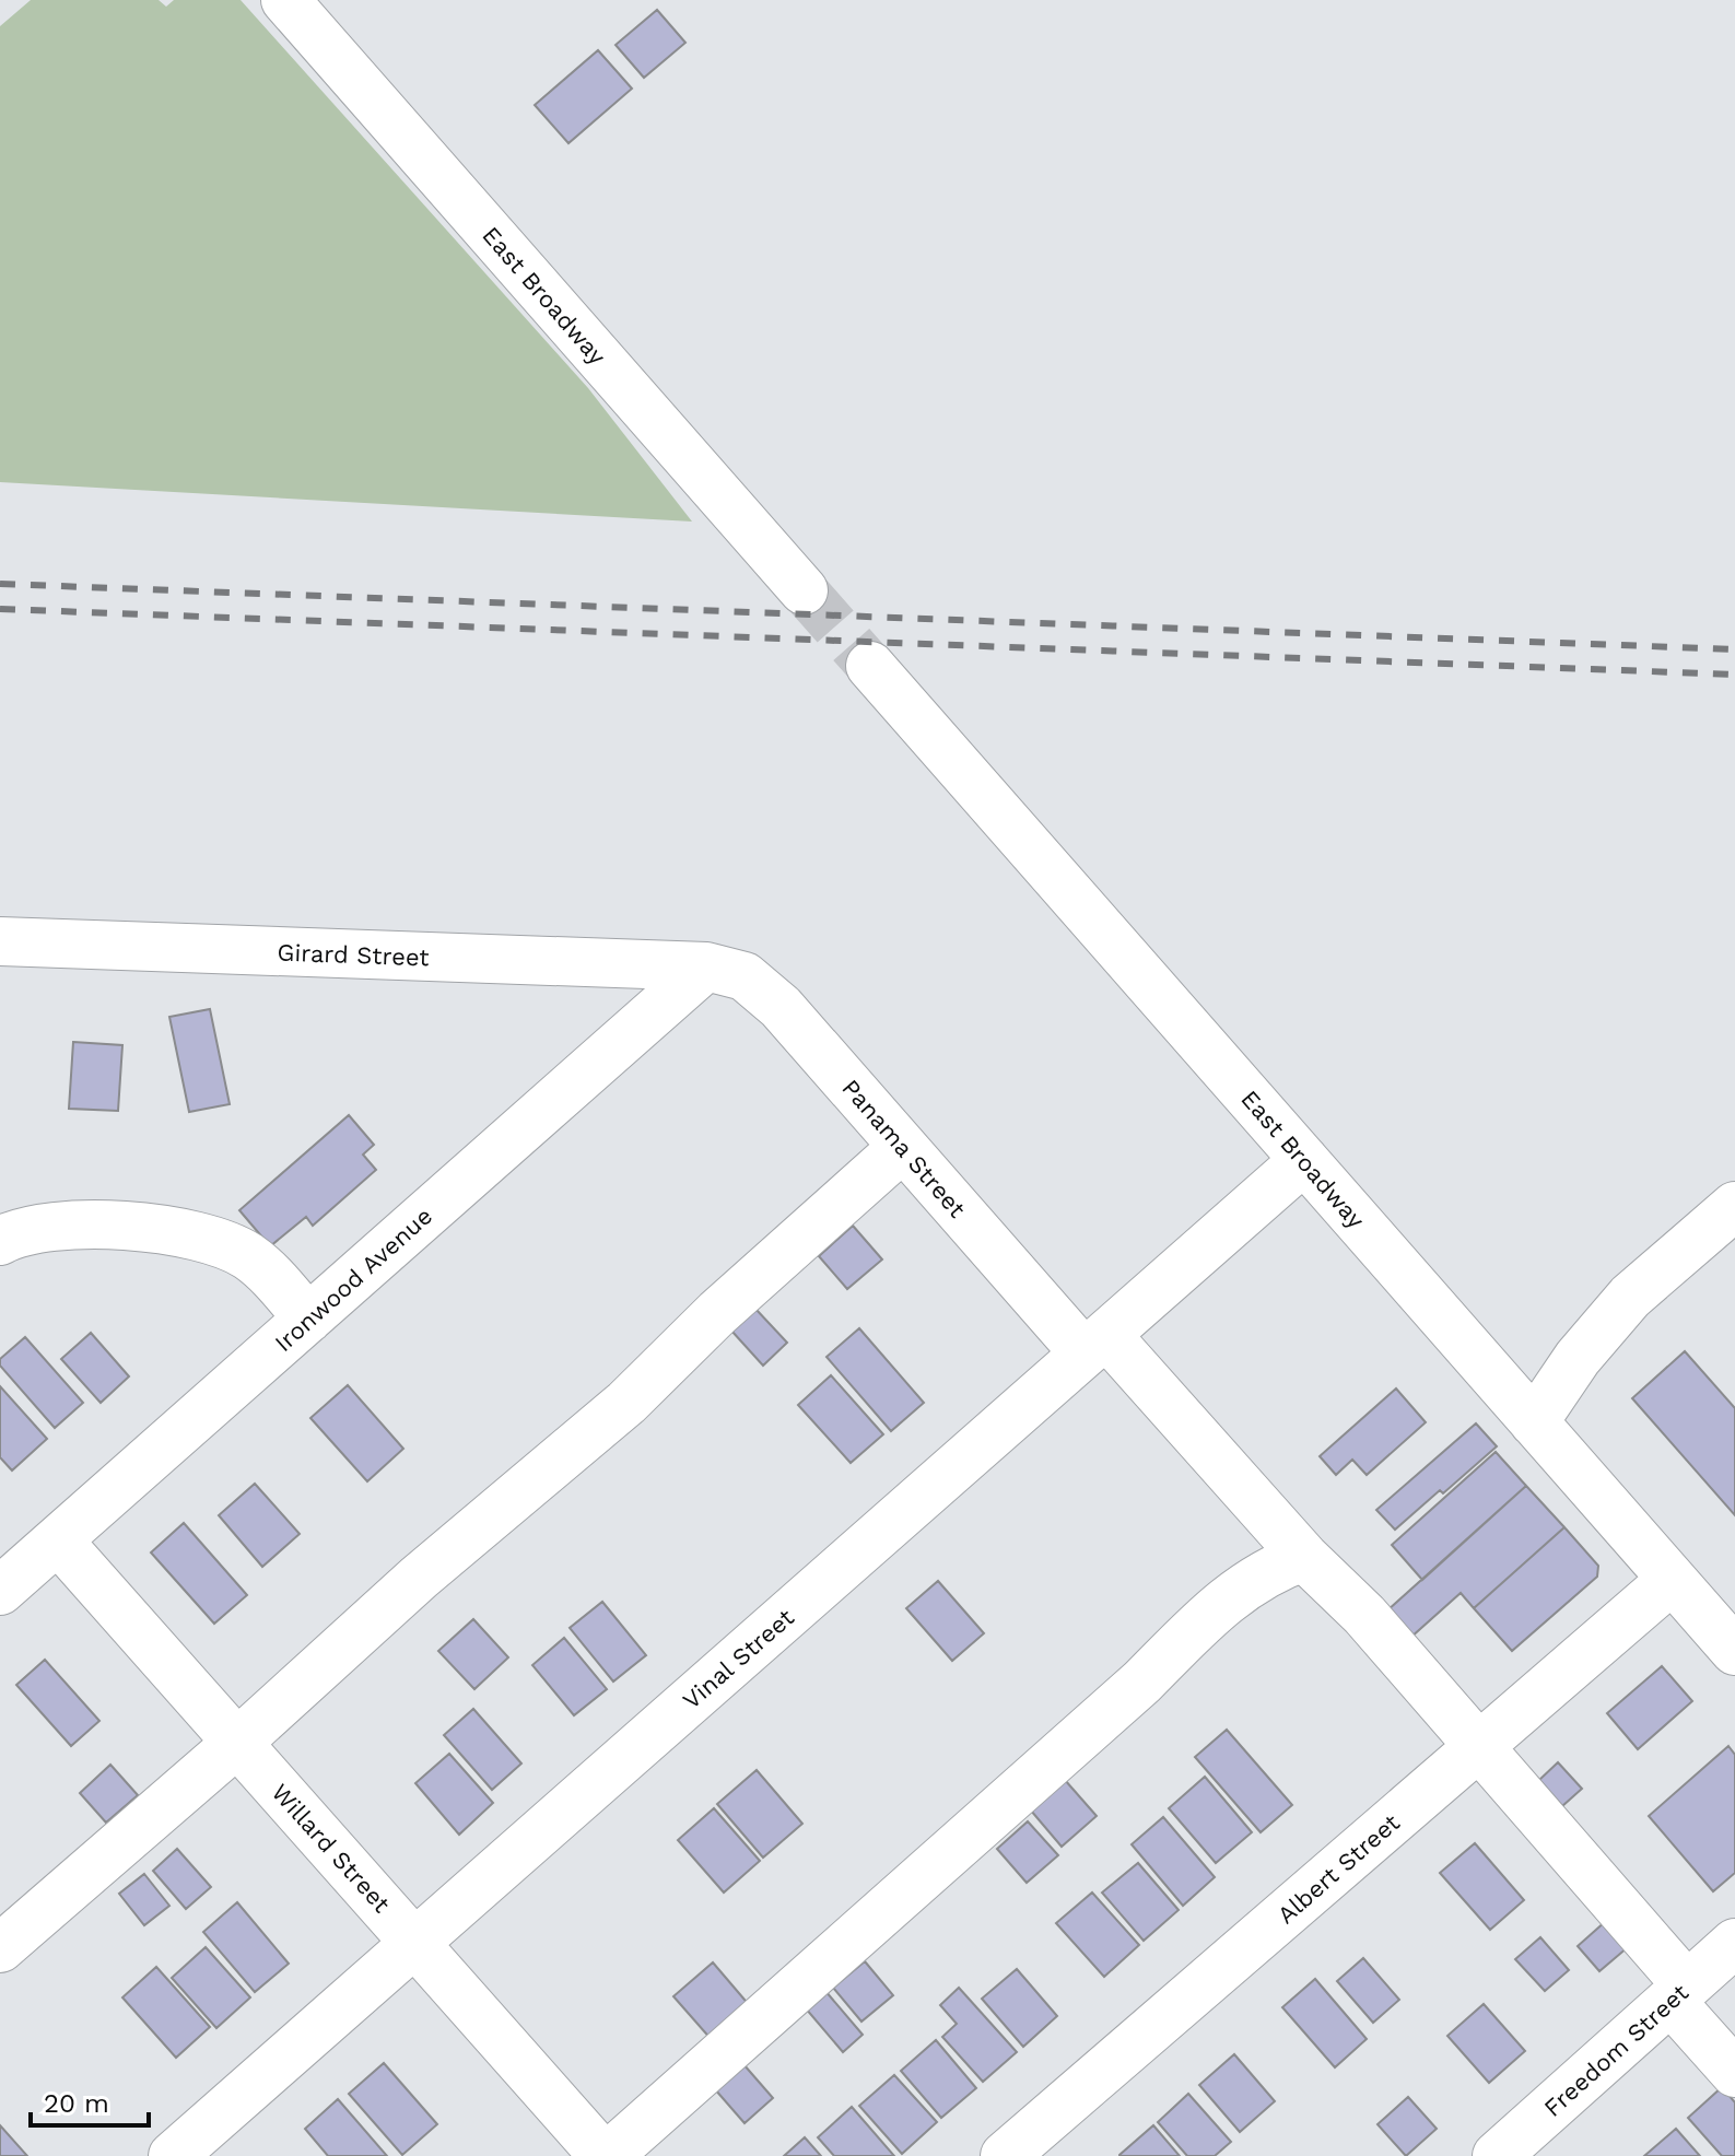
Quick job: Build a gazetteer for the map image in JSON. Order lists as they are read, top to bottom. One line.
{"streets":{"street":["East Broadway","Girard Street","Panama Street","Ironwood Avenue","Vinal Street","Willard Street","Albert Street","Freedom Street"]},"crossings":[["East Broadway","Vinal Street"],["East Broadway","Albert Street"],["Girard Street","Panama Street"],["Girard Street","Ironwood Avenue"],["Panama Street","Ironwood Avenue"],["Panama Street","Vinal Street"],["Panama Street","Albert Street"],["Panama Street","Freedom Street"],["Ironwood Avenue","Willard Street"],["Vinal Street","Willard Street"]],"scale_bar":"20 m"}
